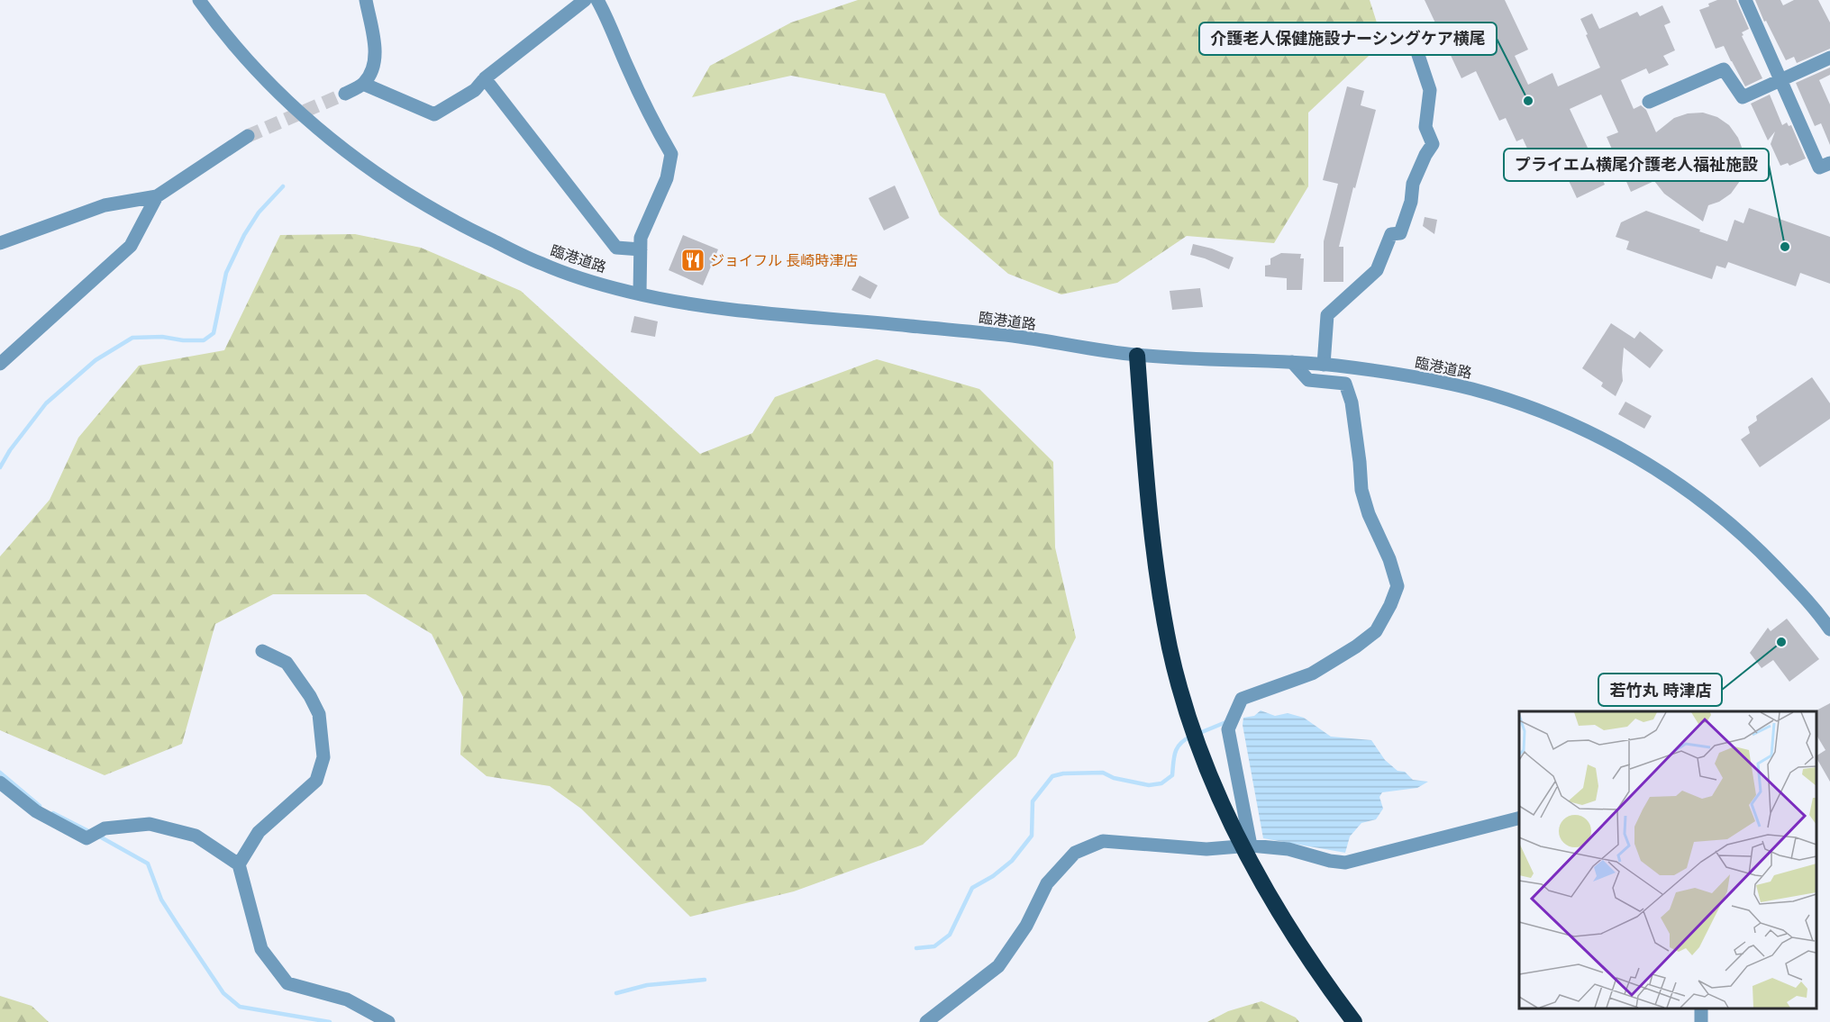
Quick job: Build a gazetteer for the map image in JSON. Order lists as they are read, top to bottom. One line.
{"streets":{"street":["臨港道路"]},"places":{"other":["介護老人保健施設ナーシングケア横尾","プライエム横尾介護老人福祉施設","若竹丸 時津店"],"restaurant":["ジョイフル 長崎時津店"]}}
